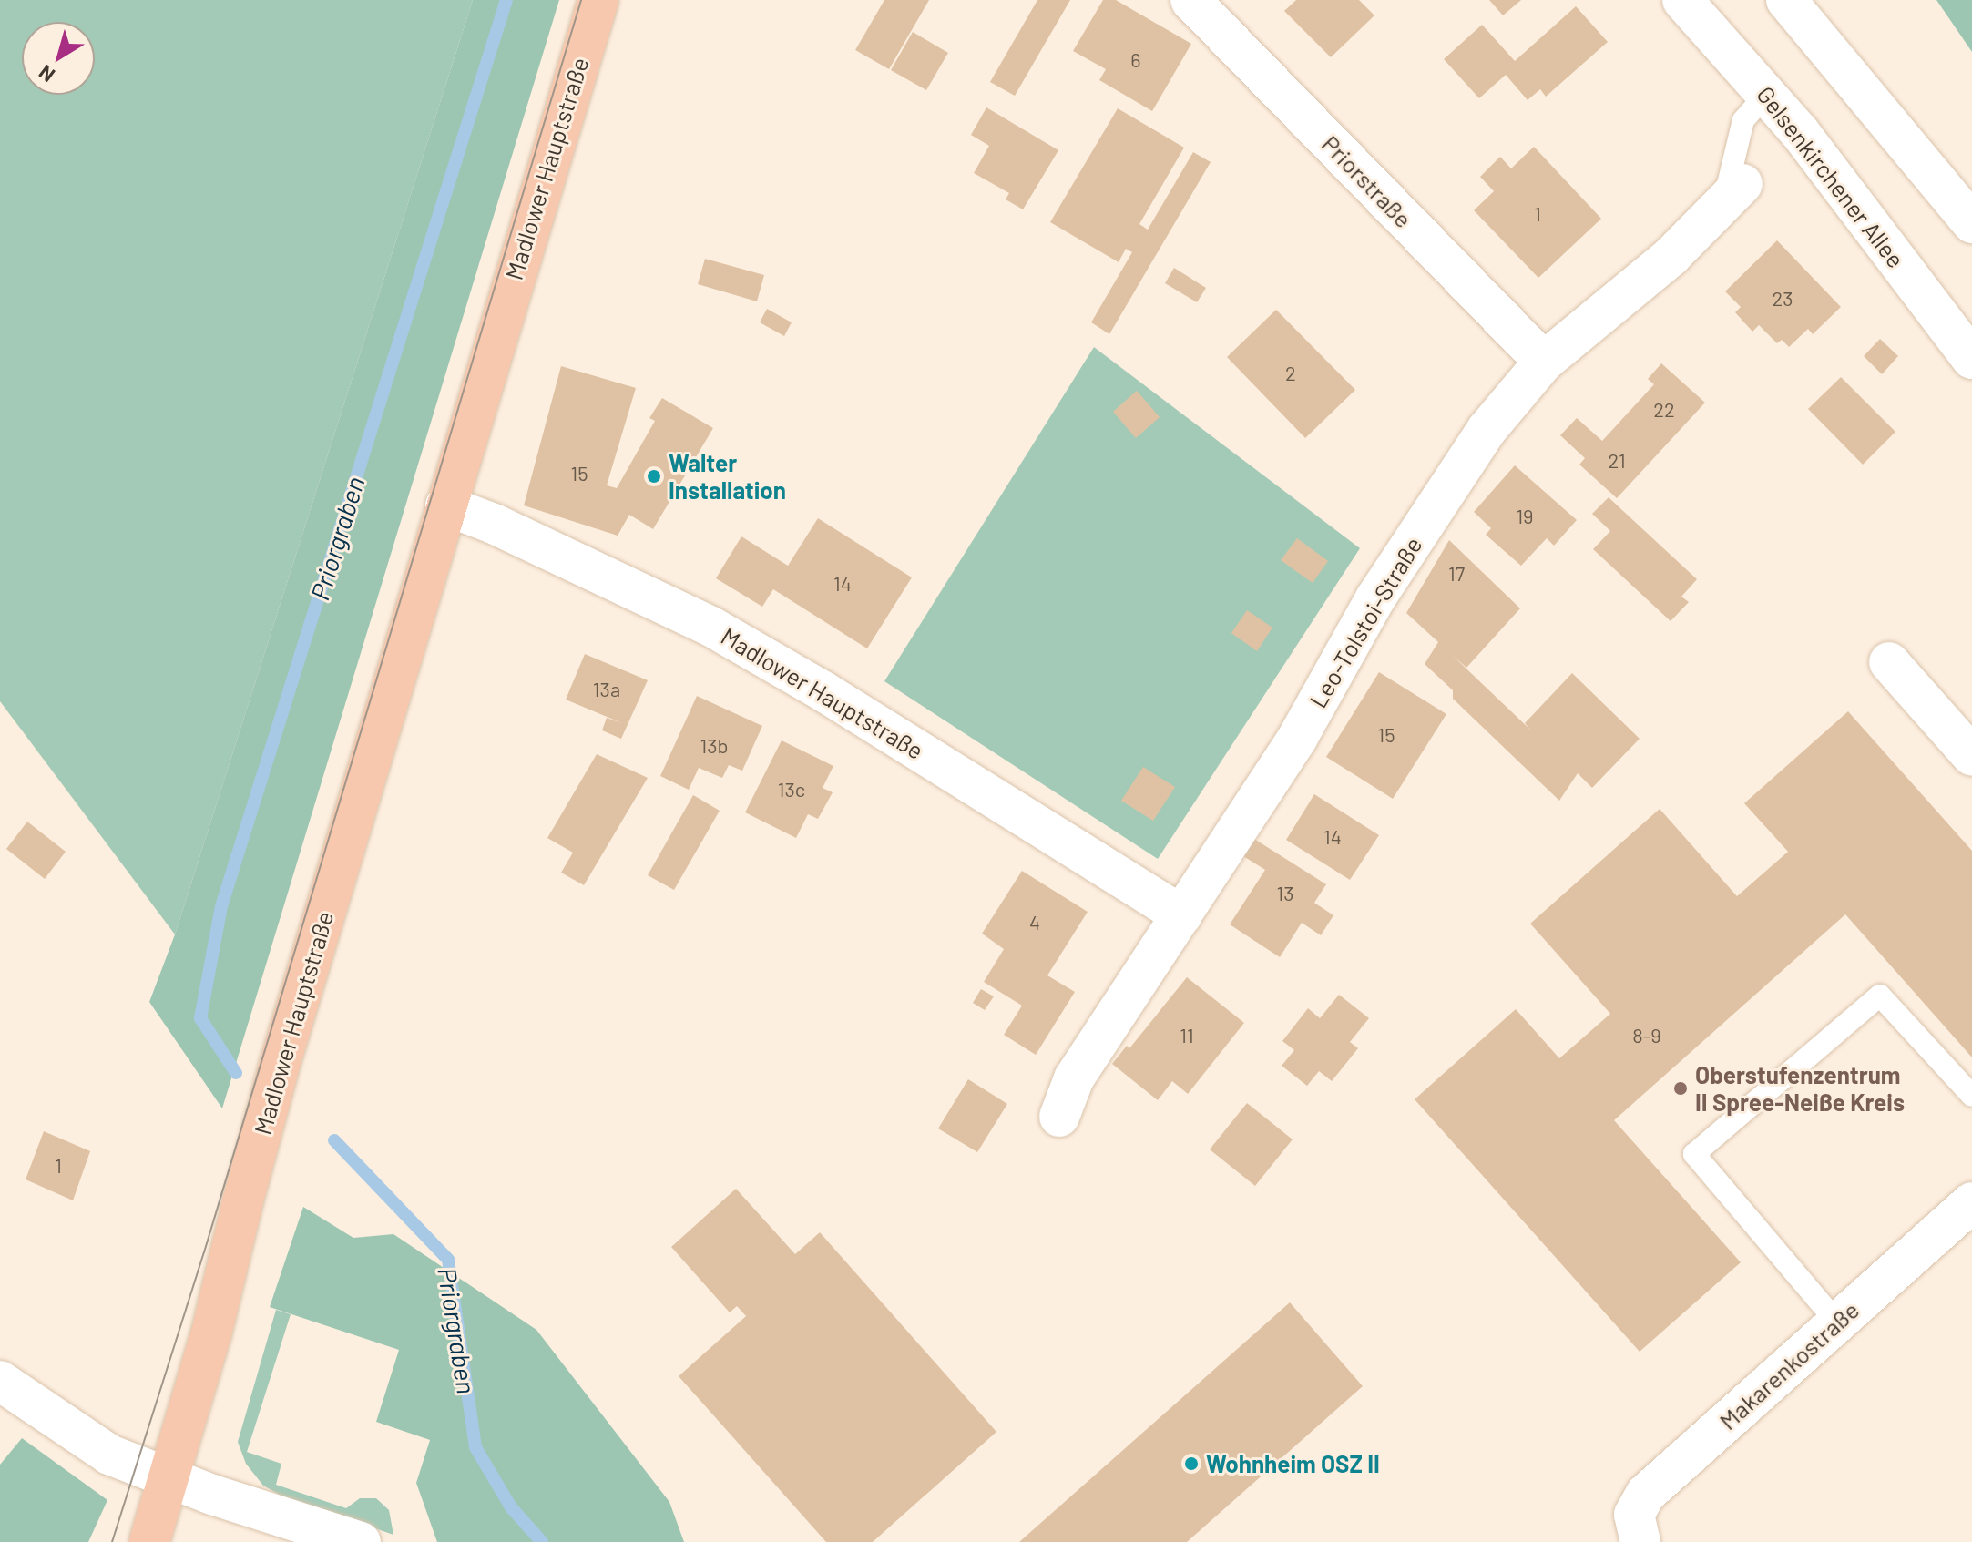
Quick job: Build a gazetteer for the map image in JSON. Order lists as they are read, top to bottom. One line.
{"streets":{"main road":["Madlower Hauptstraße"],"street":["Gelsenkirchener Allee","Priorstraße","Leo-Tolstoi-Straße","Makarenkostraße"]},"crossings":[["Madlower Hauptstraße","Leo-Tolstoi-Straße"],["Priorstraße","Leo-Tolstoi-Straße"]],"water":["Priorgraben"],"places":["Walter Installation","Oberstufenzentrum II Spree-Neiße Kreis","Wohnheim OSZ II"],"house_numbers":["6","1","23","2","22","21","15","19","17","14","13a","15","13b","13c","14","13","4","11","8-9","1"],"north":"bottom left"}
